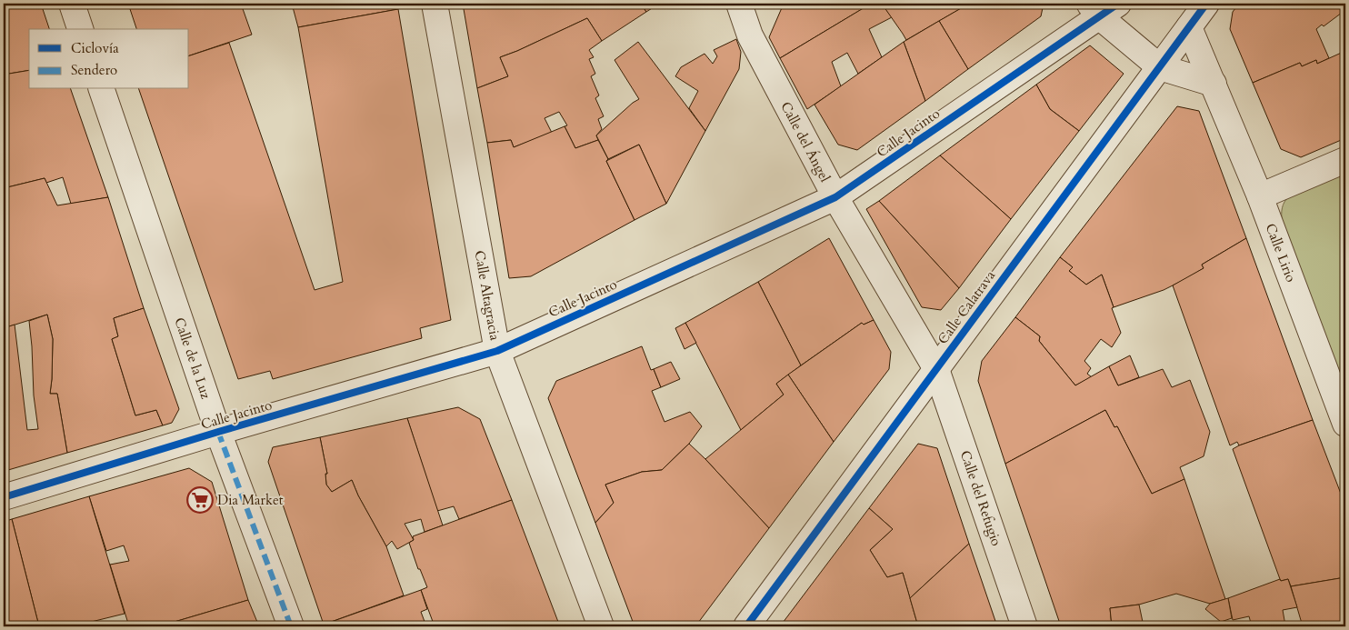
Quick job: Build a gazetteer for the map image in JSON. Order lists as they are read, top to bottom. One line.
{"streets":{"street":["Calle Jacinto","Calle del Ángel","Calle Lirio","Calle Altagracia","Calle Calatrava","Calle de la Luz","Calle del Refugio"]},"crossings":[["Calle Jacinto","Calle del Ángel"],["Calle Jacinto","Calle Altagracia"],["Calle Jacinto","Calle de la Luz"],["Calle del Ángel","Calle Calatrava"],["Calle del Ángel","Calle del Refugio"],["Calle Lirio","Calle Calatrava"],["Calle Calatrava","Calle del Refugio"]],"places":{"supermarket":["Dia Market"]},"legend":["Ciclovía","Sendero"]}
